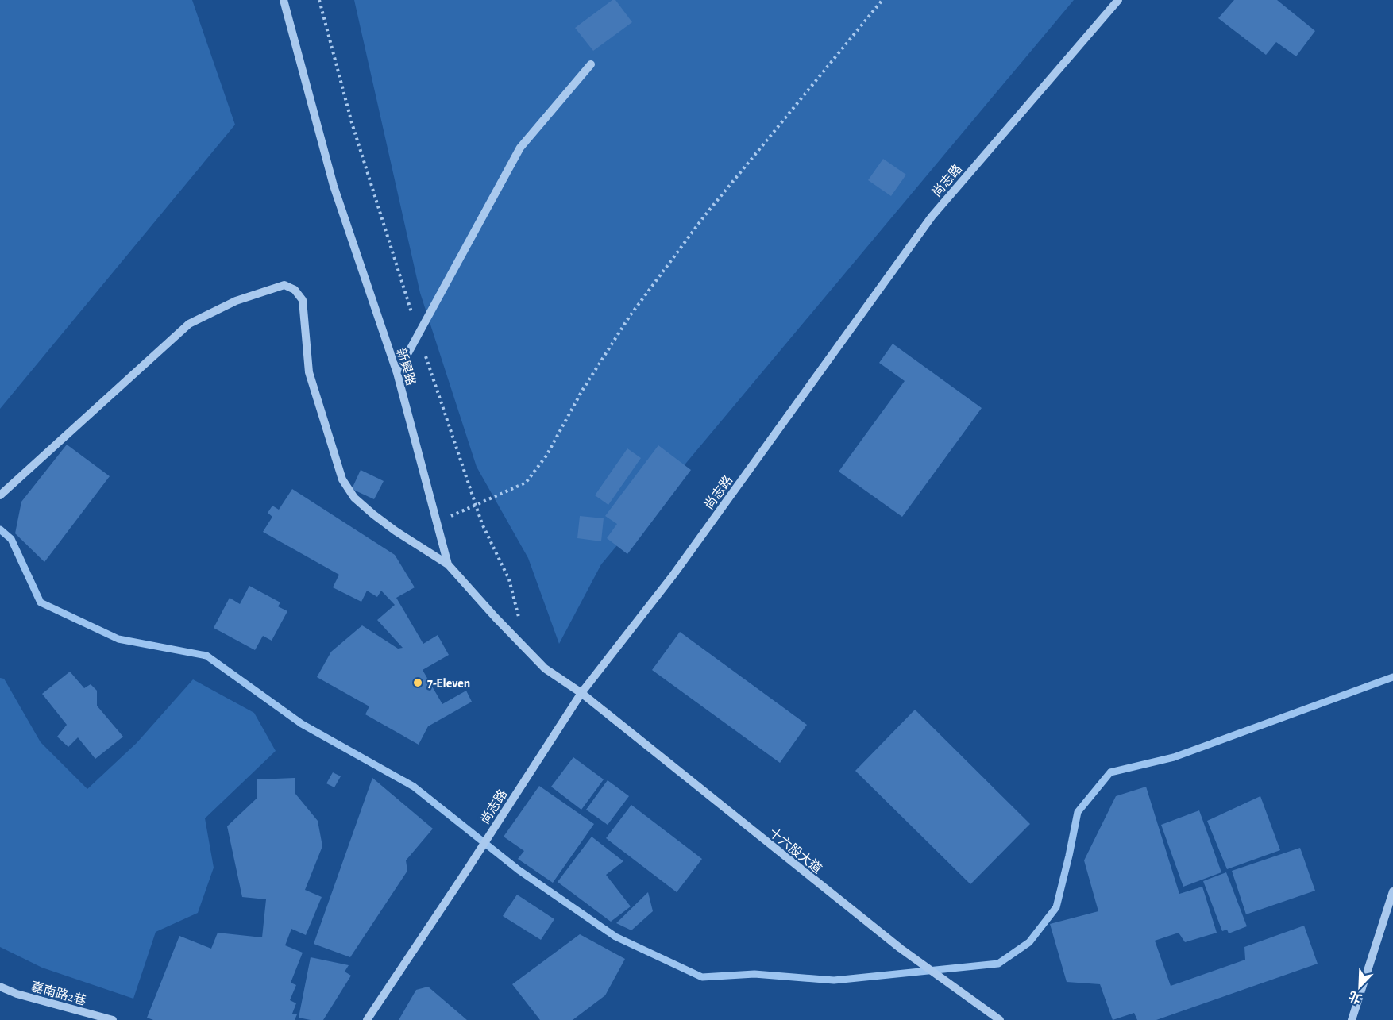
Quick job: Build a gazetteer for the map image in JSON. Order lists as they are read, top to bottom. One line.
{"streets":{"street":["尚志路","新興路","十六股大道","嘉南路2巷"]},"crossings":[["尚志路","新興路"],["尚志路","十六股大道"],["新興路","十六股大道"]],"places":["7-Eleven"],"north":"bottom left"}
